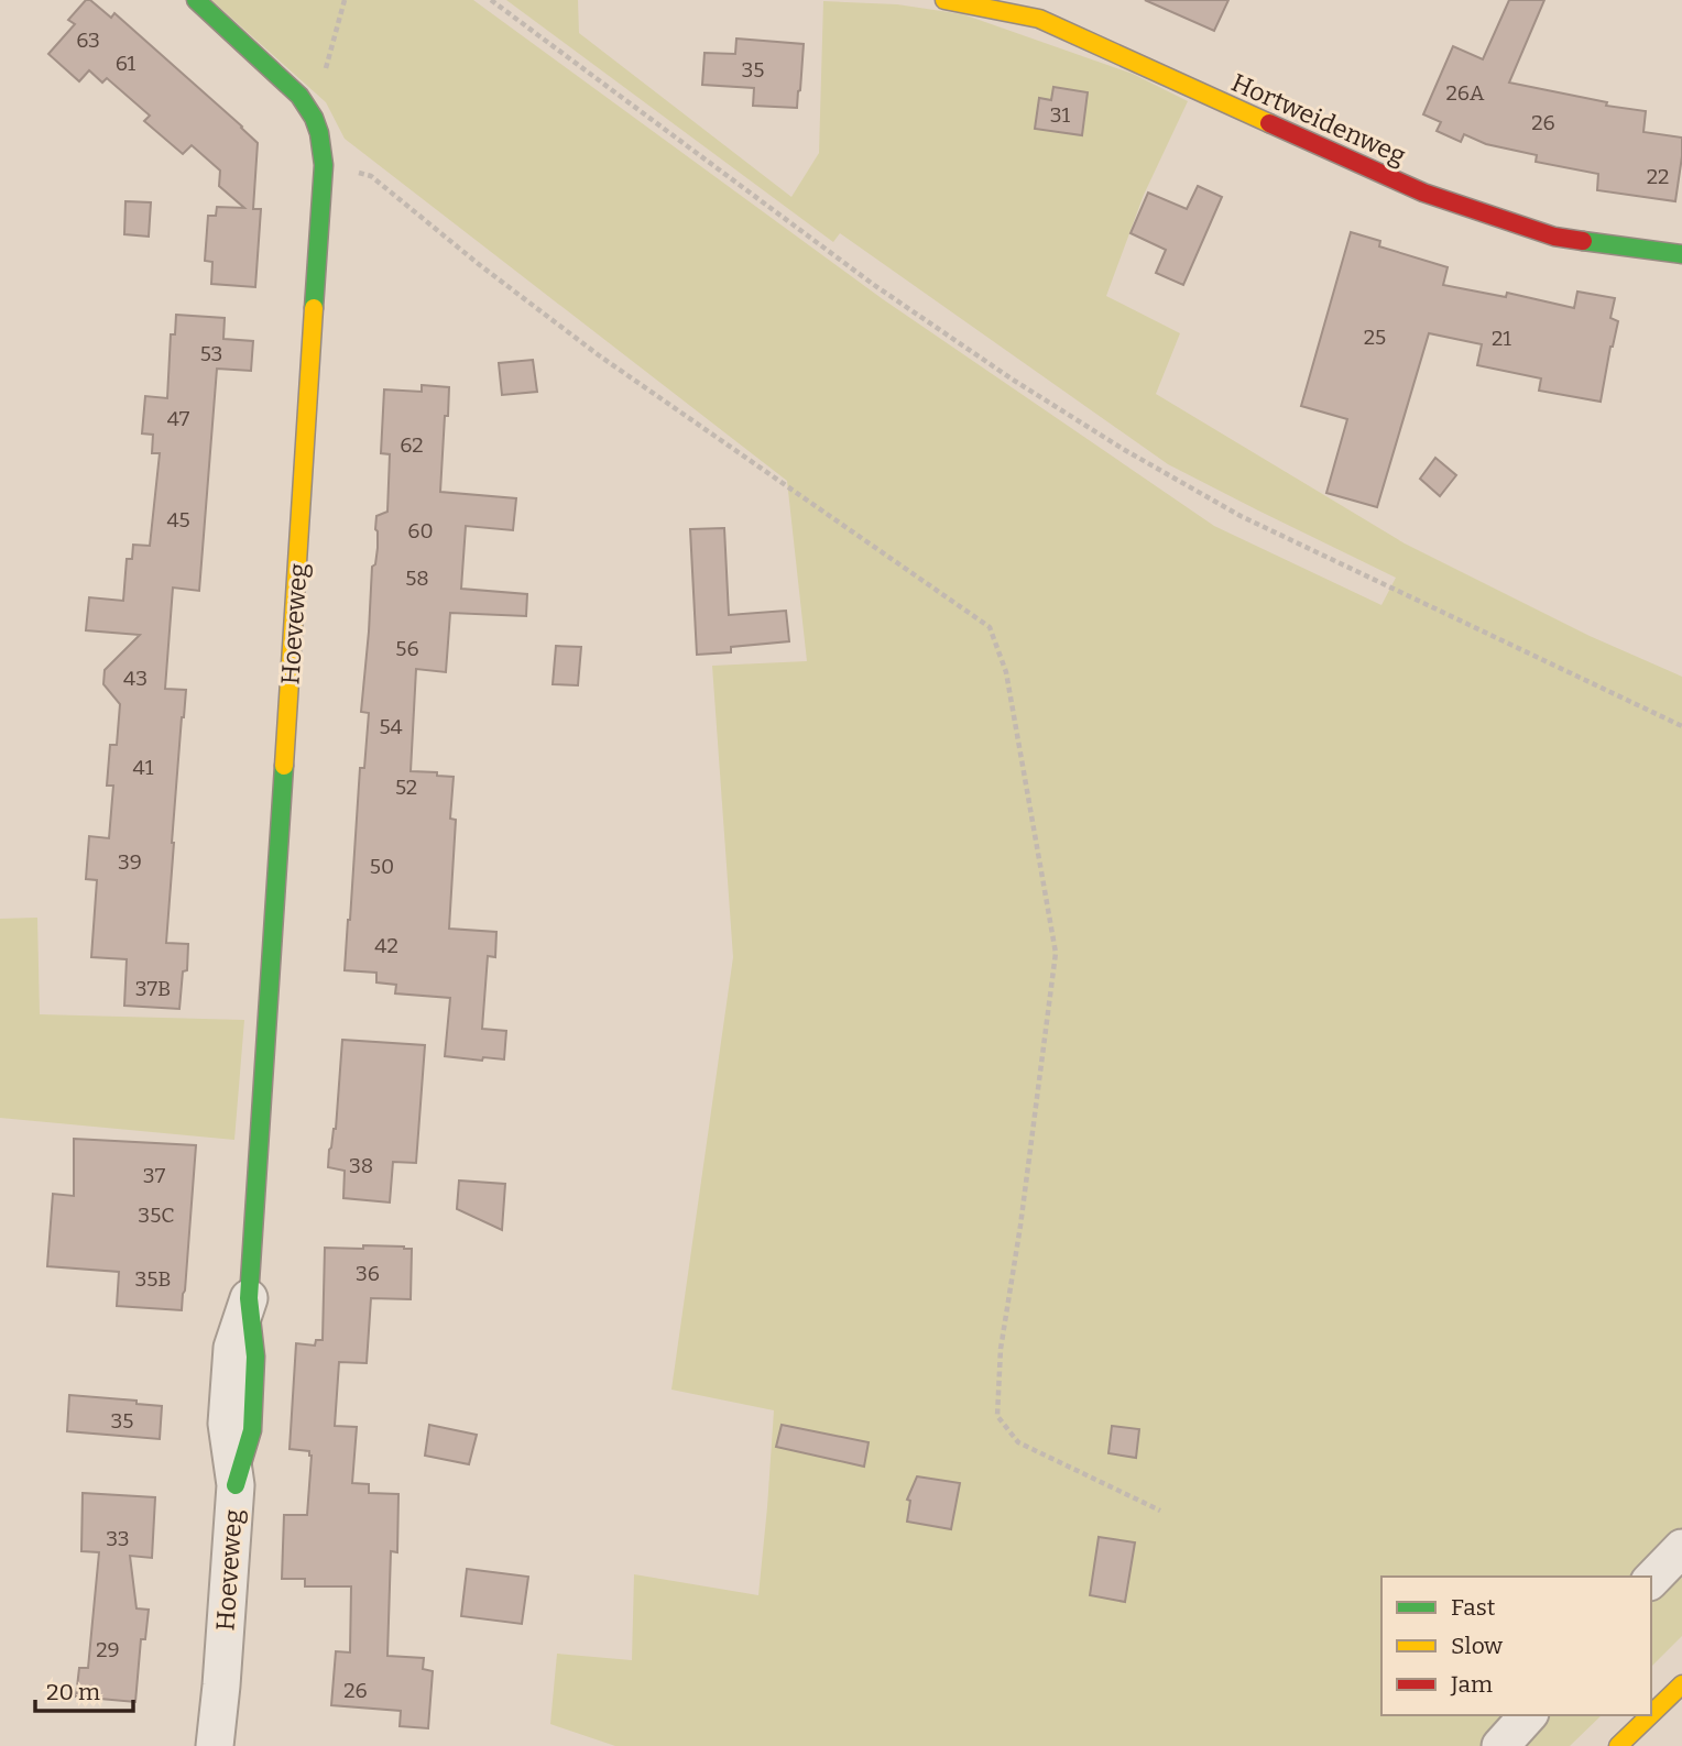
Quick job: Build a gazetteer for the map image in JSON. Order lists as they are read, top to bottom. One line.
{"streets":{"main road":["Hortweidenweg","Hoeveweg"]},"house_numbers":["63","61","35","26A","31","26","22","25","21","53","47","62","45","60","58","56","43","54","41","52","39","50","42","37B","38","37","35C","36","35B","35","33","29","26"],"legend":["Fast","Slow","Jam"],"scale_bar":"20 m"}
